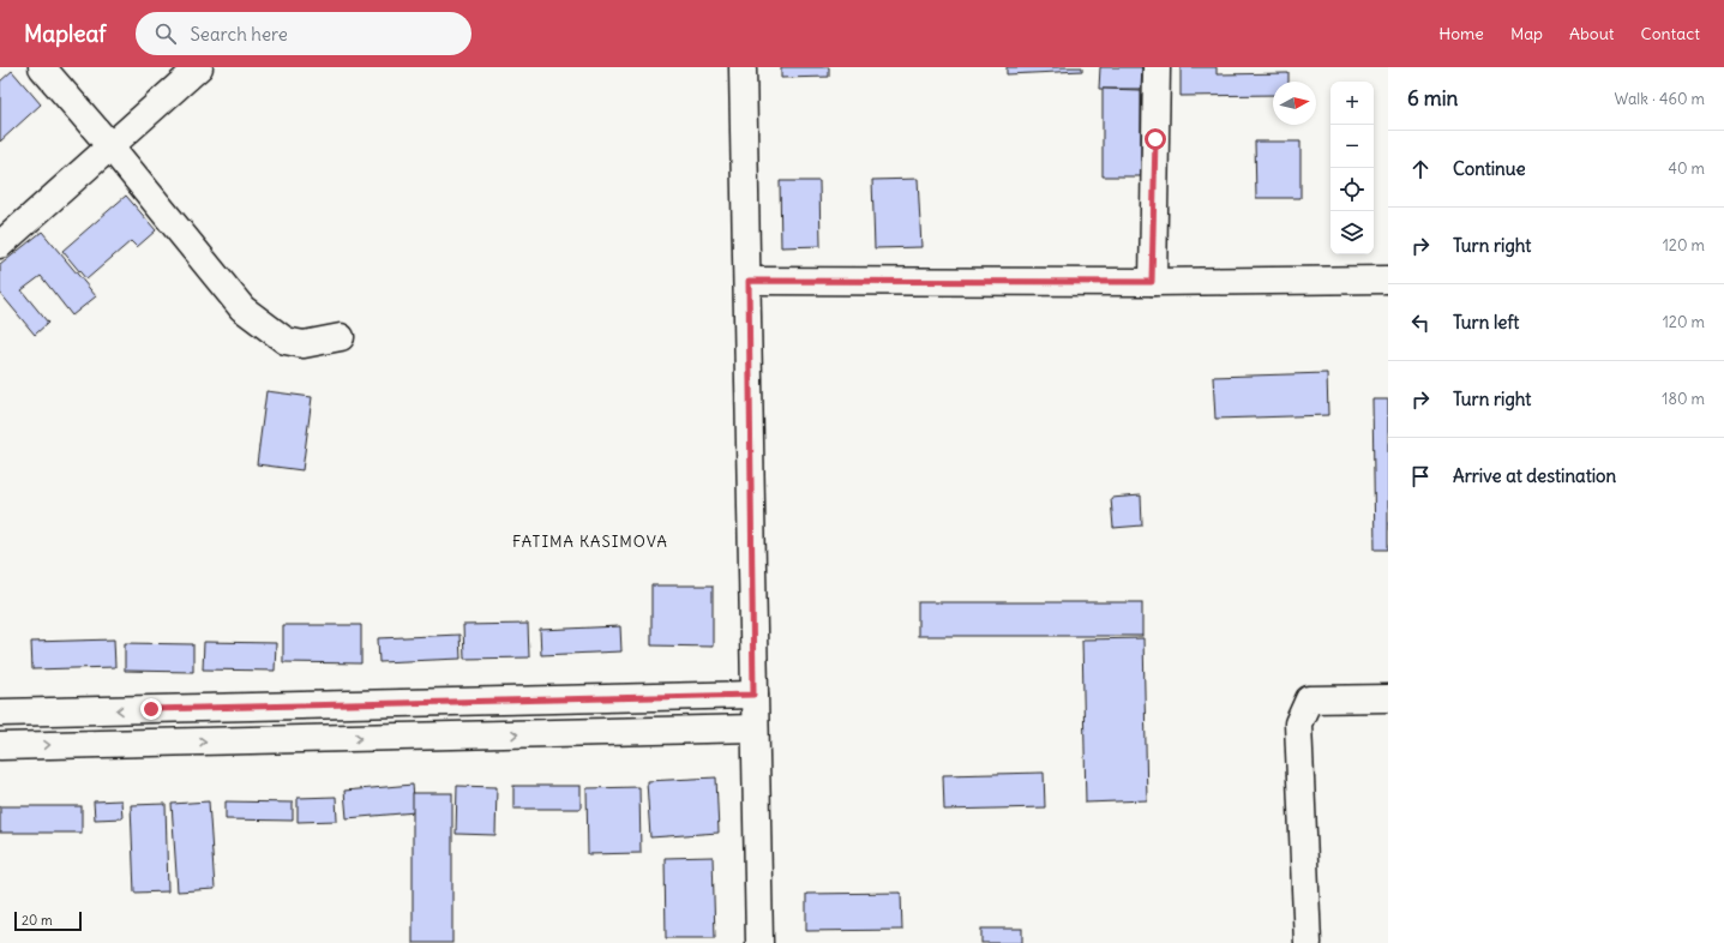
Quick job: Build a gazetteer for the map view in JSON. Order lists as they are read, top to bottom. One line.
{"districts":["FATIMA KASIMOVA"],"scale_bar":"20 m","north":"right","page":{"header":"Mapleaf","search":"Search here","nav":["Home","Map","About","Contact"],"heading":["6 min","Walk · 460 m"],"map_buttons":["+","−"],"list":[["Continue","40 m"],["Turn right","120 m"],["Turn left","120 m"],["Turn right","180 m"],"Arrive at destination"],"scale":"20 m"}}
